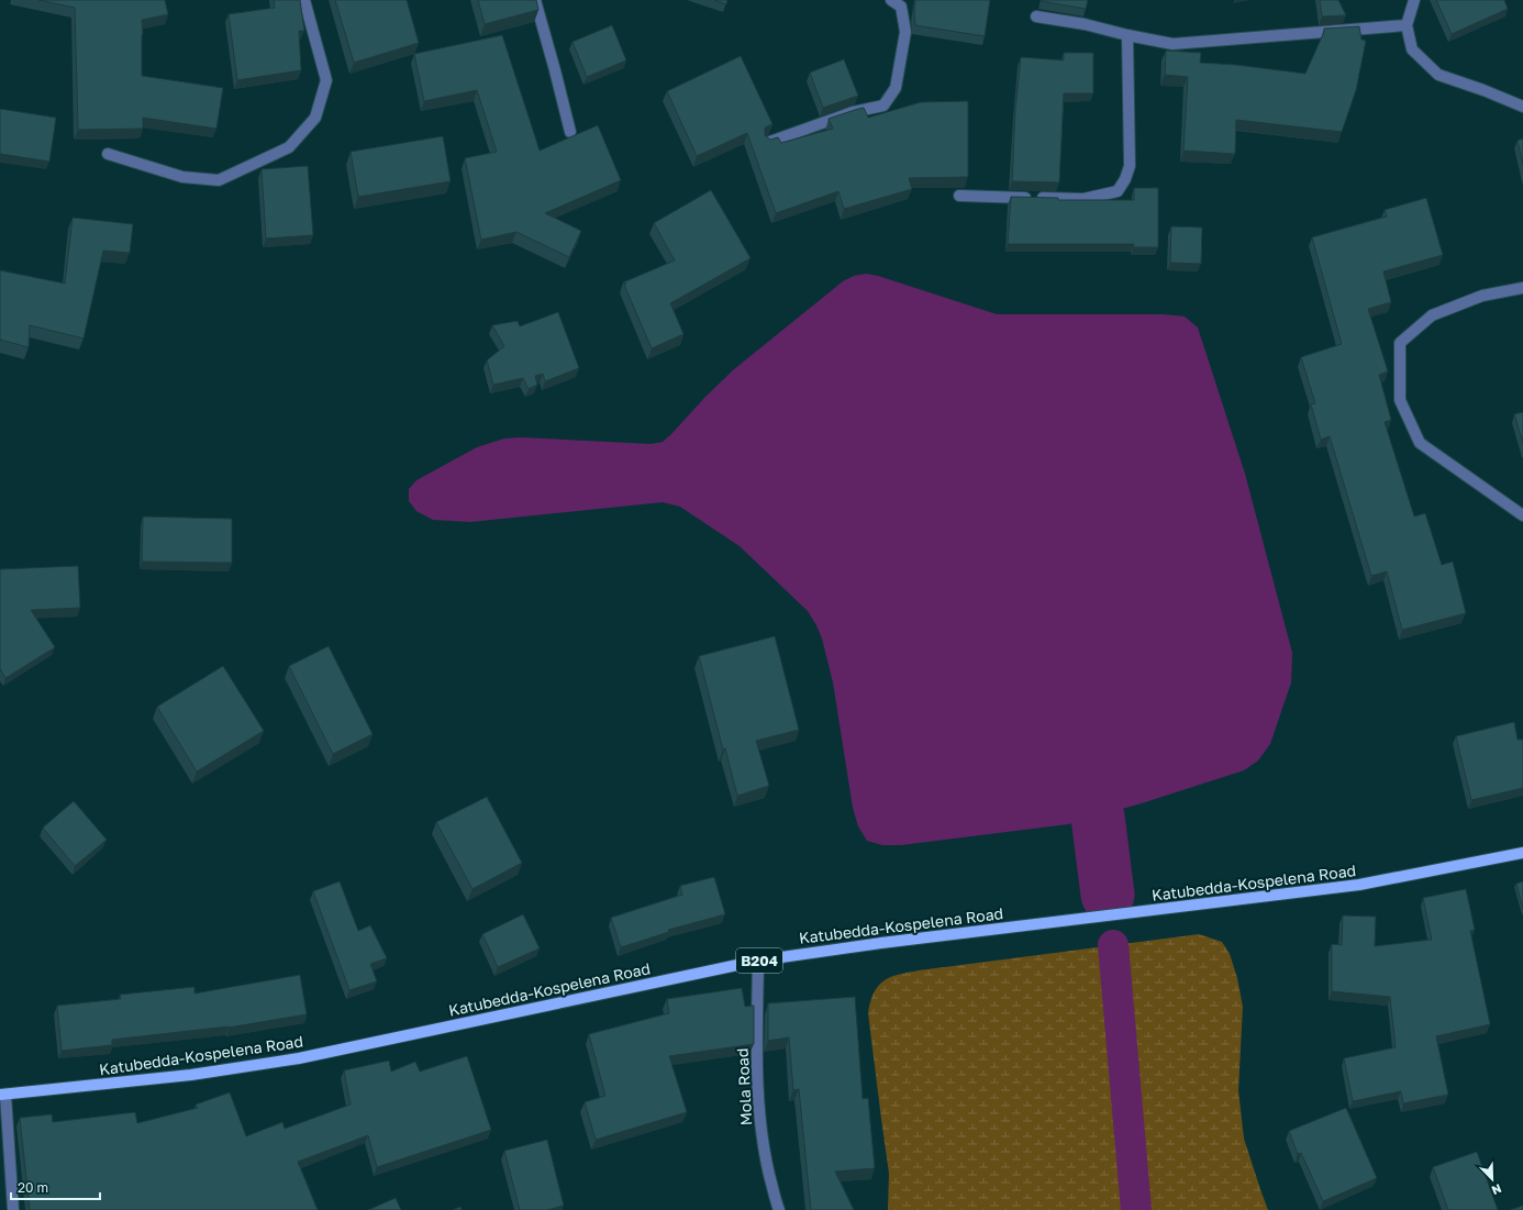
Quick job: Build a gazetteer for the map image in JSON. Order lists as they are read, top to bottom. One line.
{"streets":{"main road":["Katubedda-Kospelena Road","B204"],"street":["Mola Road"]},"crossings":[["Katubedda-Kospelena Road","Mola Road"]],"scale_bar":"20 m","north":"bottom right"}
